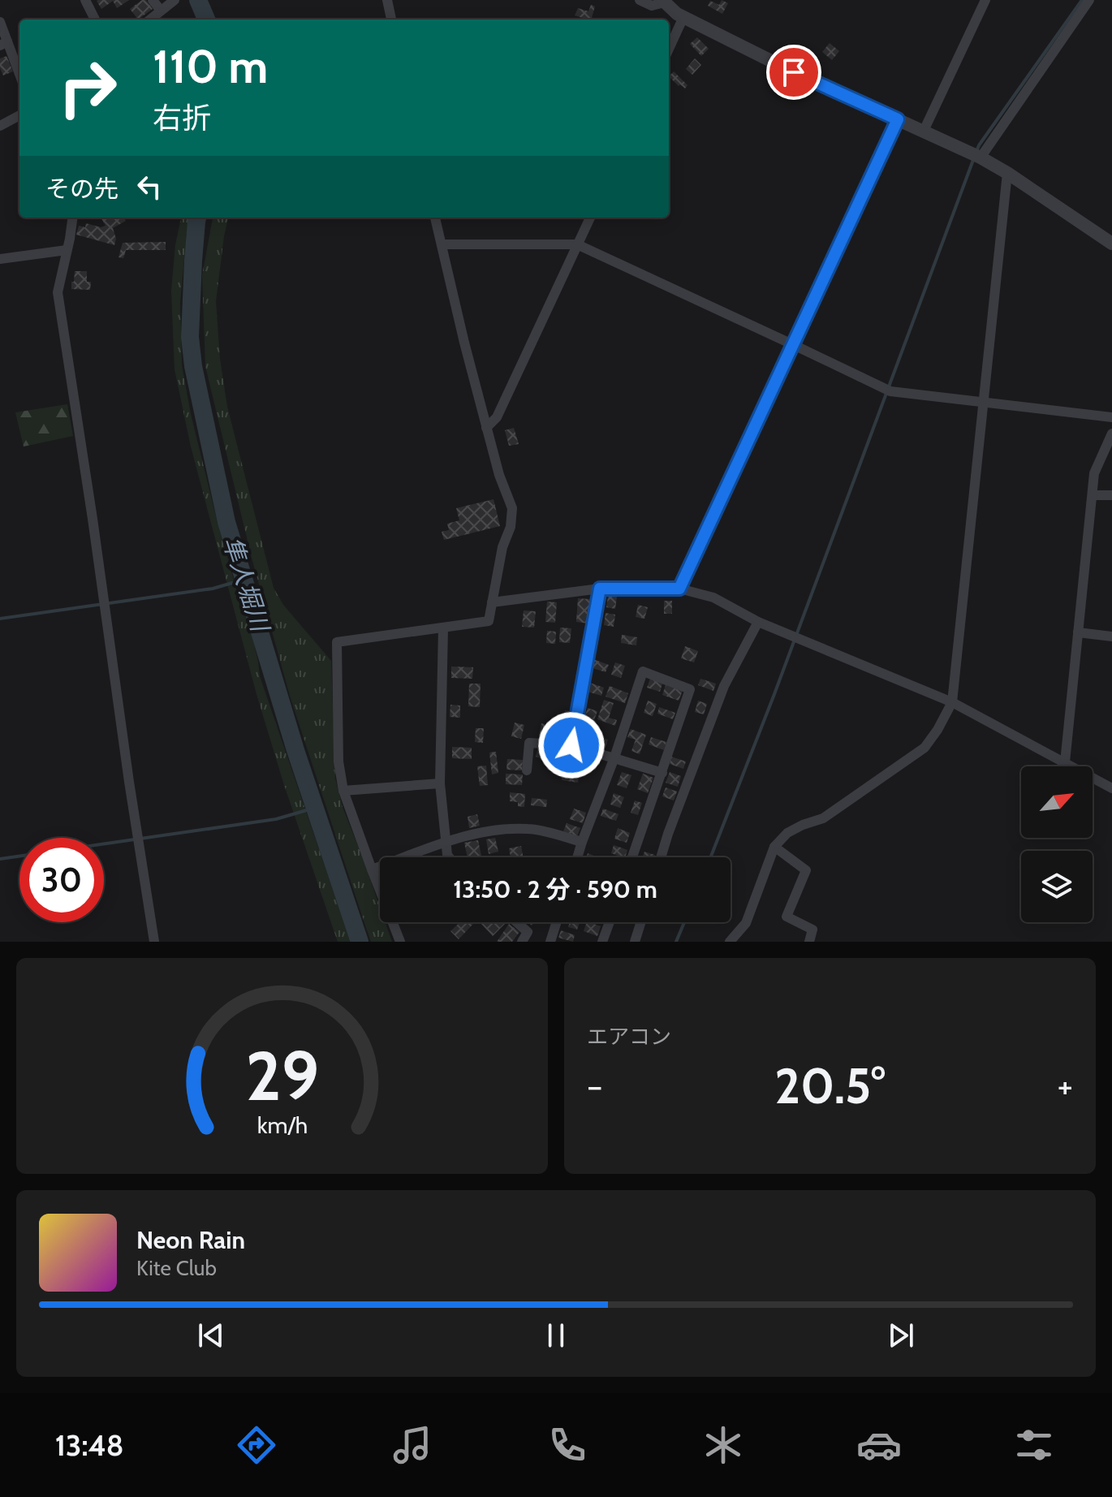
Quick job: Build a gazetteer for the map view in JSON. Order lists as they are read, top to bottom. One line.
{"water":["隼人堀川"],"north":"top right","page":{"turn":["110 m","右折"],"then":"その先","limit":"30","trip":"13:50 · 2 分 · 590 m","tile":"エアコン","heat":["−","20.5°","+"],"song":["Neon Rain","Kite Club"],"tabs":"13:48","gauge":["29","km/h"]}}
